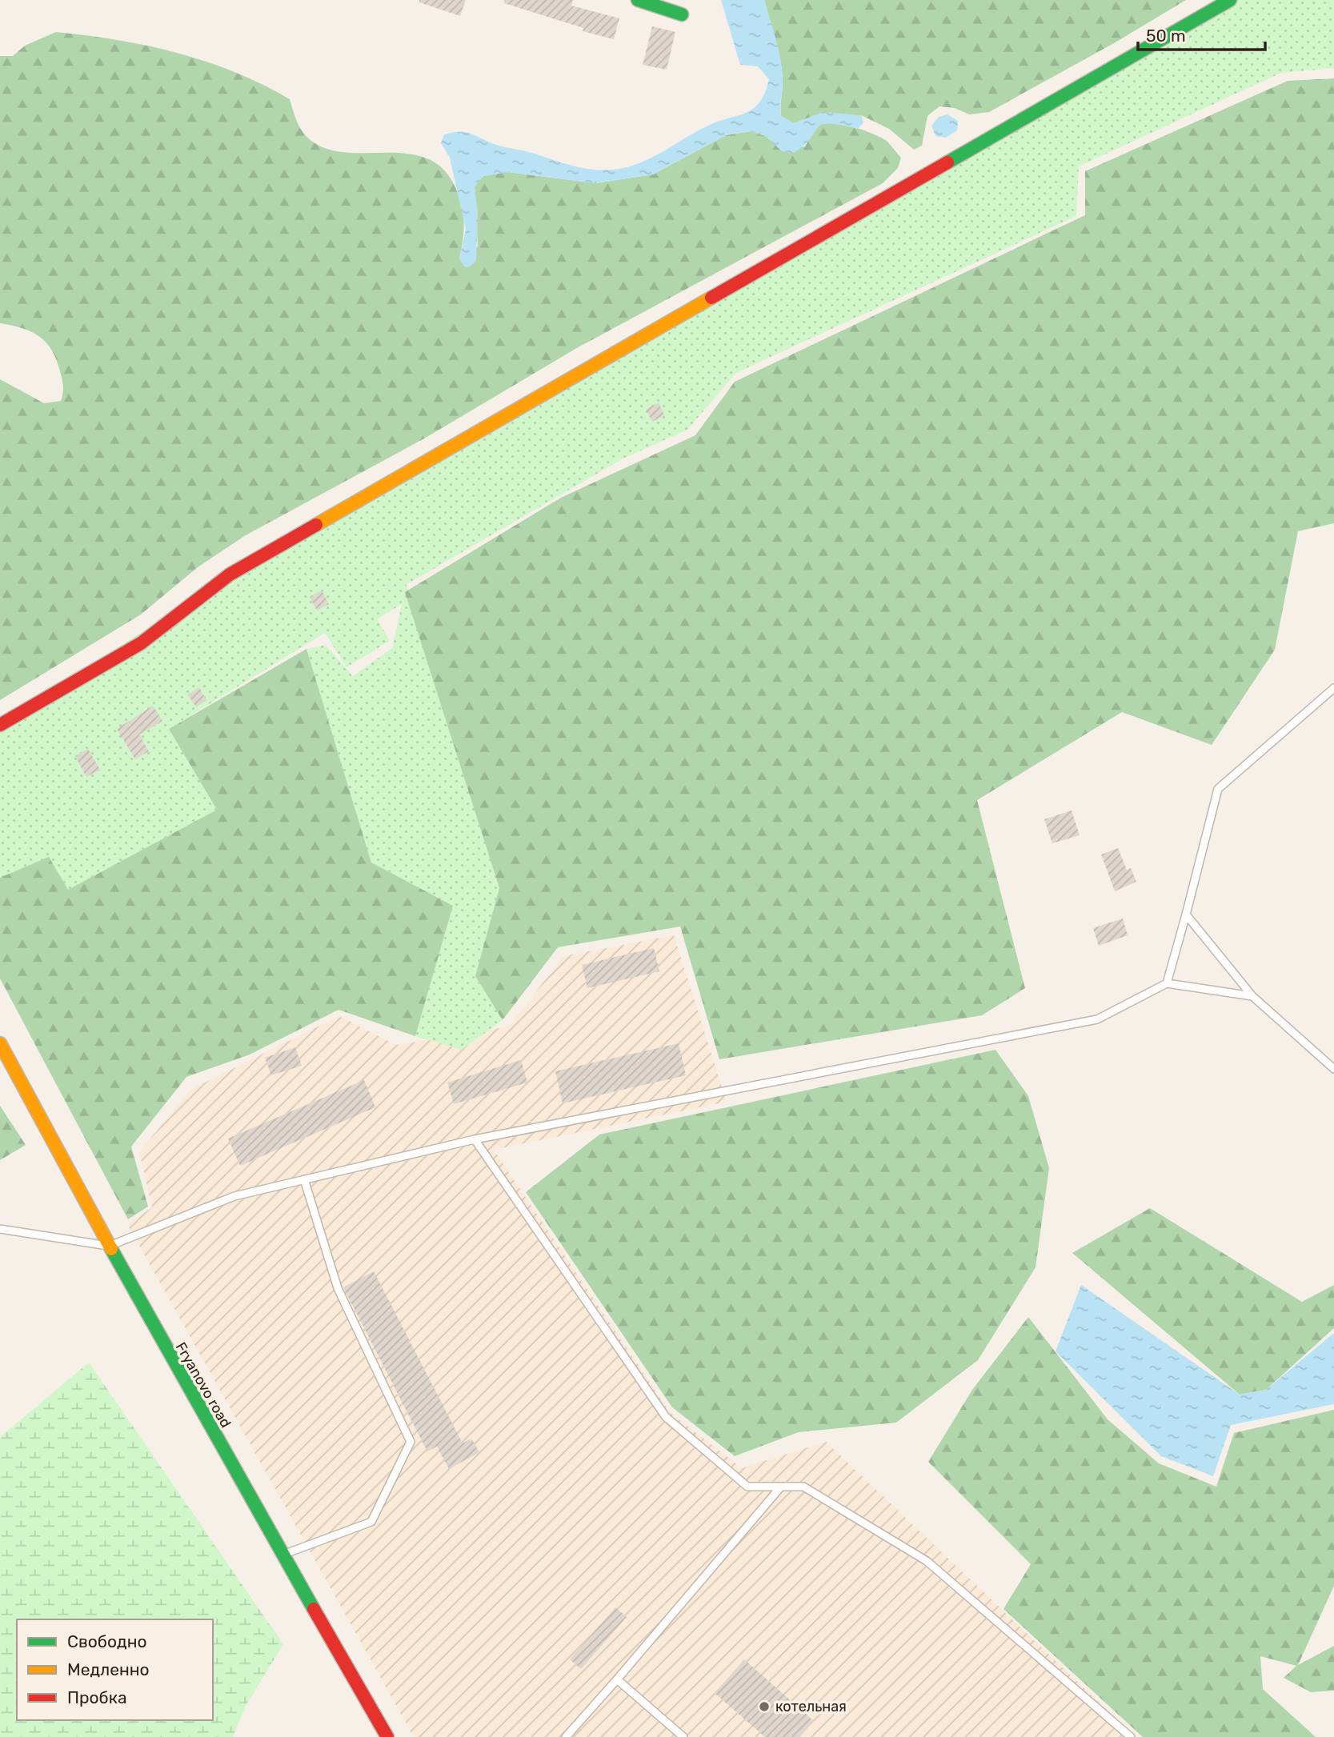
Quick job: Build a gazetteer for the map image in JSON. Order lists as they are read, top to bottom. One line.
{"streets":{"street":["Fryanovo road"]},"places":["котельная"],"legend":["Свободно","Медленно","Пробка"],"scale_bar":"50 m"}
